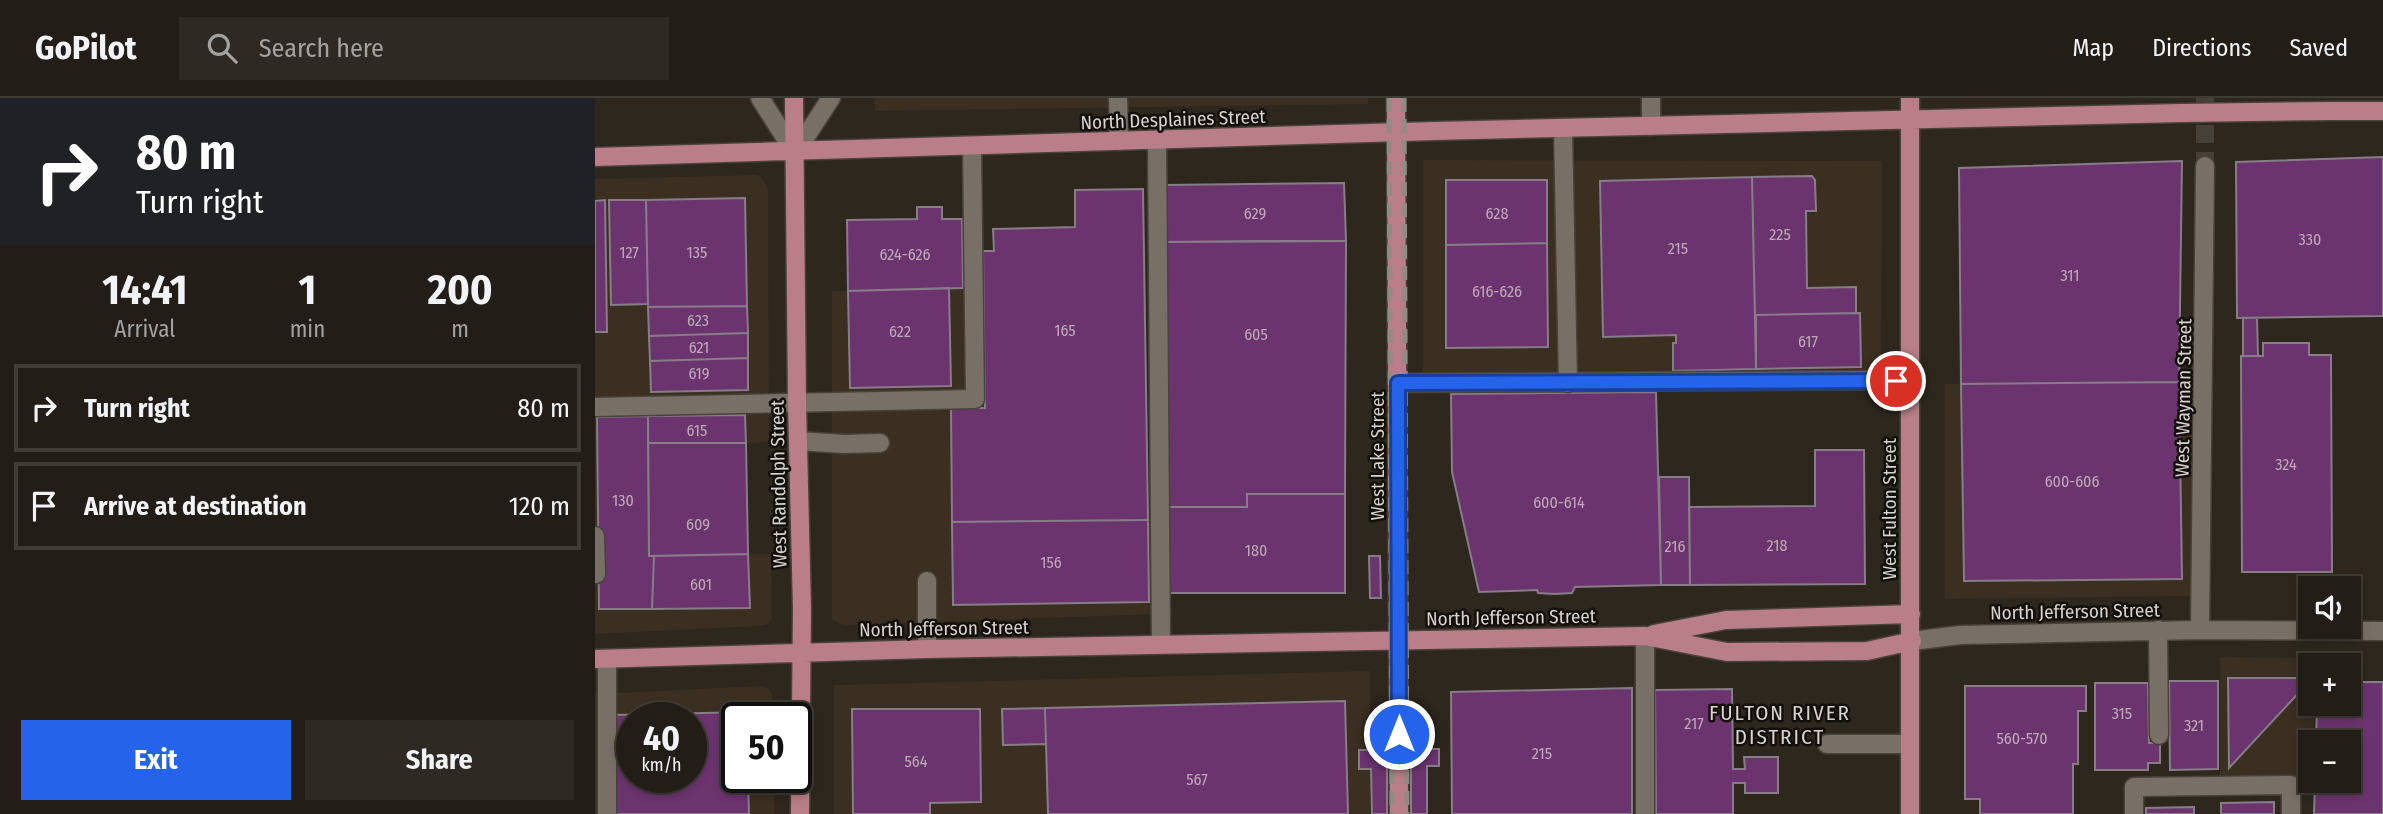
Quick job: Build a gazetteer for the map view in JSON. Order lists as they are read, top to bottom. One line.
{"streets":{"main road":["North Desplaines Street","West Lake Street","West Randolph Street","West Fulton Street","North Jefferson Street"],"street":["West Wayman Street"]},"crossings":[["North Desplaines Street","West Lake Street"],["North Desplaines Street","West Randolph Street"],["North Desplaines Street","West Fulton Street"],["West Wayman Street","North Jefferson Street"],["West Lake Street","North Jefferson Street"],["West Randolph Street","North Jefferson Street"],["West Fulton Street","North Jefferson Street"]],"districts":["FULTON RIVER DISTRICT"],"house_numbers":["629","628","225","330","215","127","135","624-626","311","616-626","623","165","622","605","617","621","619","615","324","600-606","130","600-614","609","218","216","180","156","601","315","217","321","560-570","215","564","567"],"page":{"header":"GoPilot","search":"Search here","nav":["Map","Directions","Saved"],"turn":["80 m","Turn right"],"eta":["14:41","Arrival","1","min","200","m"],"list":[{"name":"Turn right","value":"80 m"},{"name":"Arrive at destination","value":"120 m"}],"map_buttons":["+","−"],"speed":"40 km/h","limit":"50","buttons":["Exit","Share"]}}
